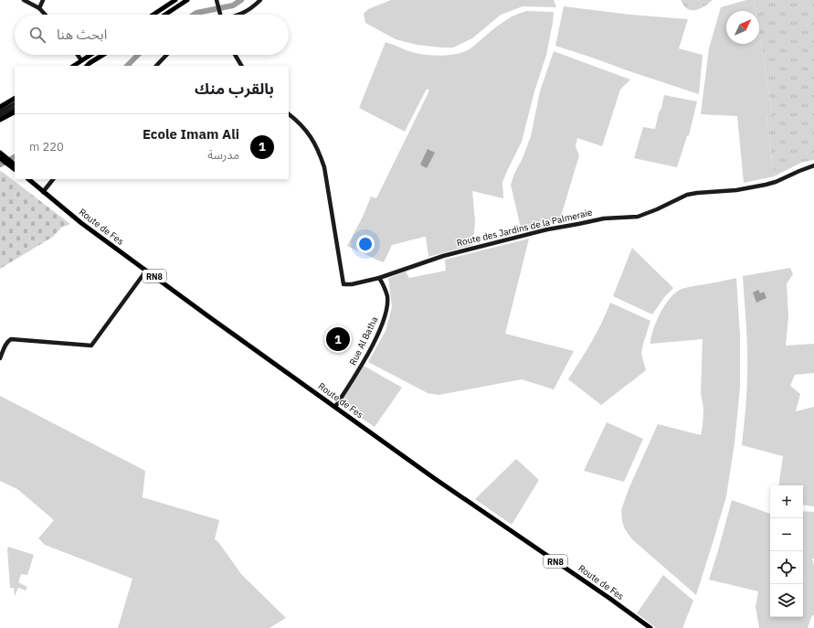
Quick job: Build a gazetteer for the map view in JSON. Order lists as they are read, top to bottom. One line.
{"streets":{"main road":["Route de Fes","RN8"],"street":["Route des Jardins de la Palmeraie","Rue Al Batha"]},"crossings":[["Route de Fes","Rue Al Batha"],["Route des Jardins de la Palmeraie","Rue Al Batha"]],"north":"top right","page":{"search":"ابحث هنا","heading":"بالقرب منك","list":[{"mark":"1","name":"Ecole Imam Ali","note":"مدرسة","value":"220 m"}],"pins":"1","map_buttons":["+","−"]}}
